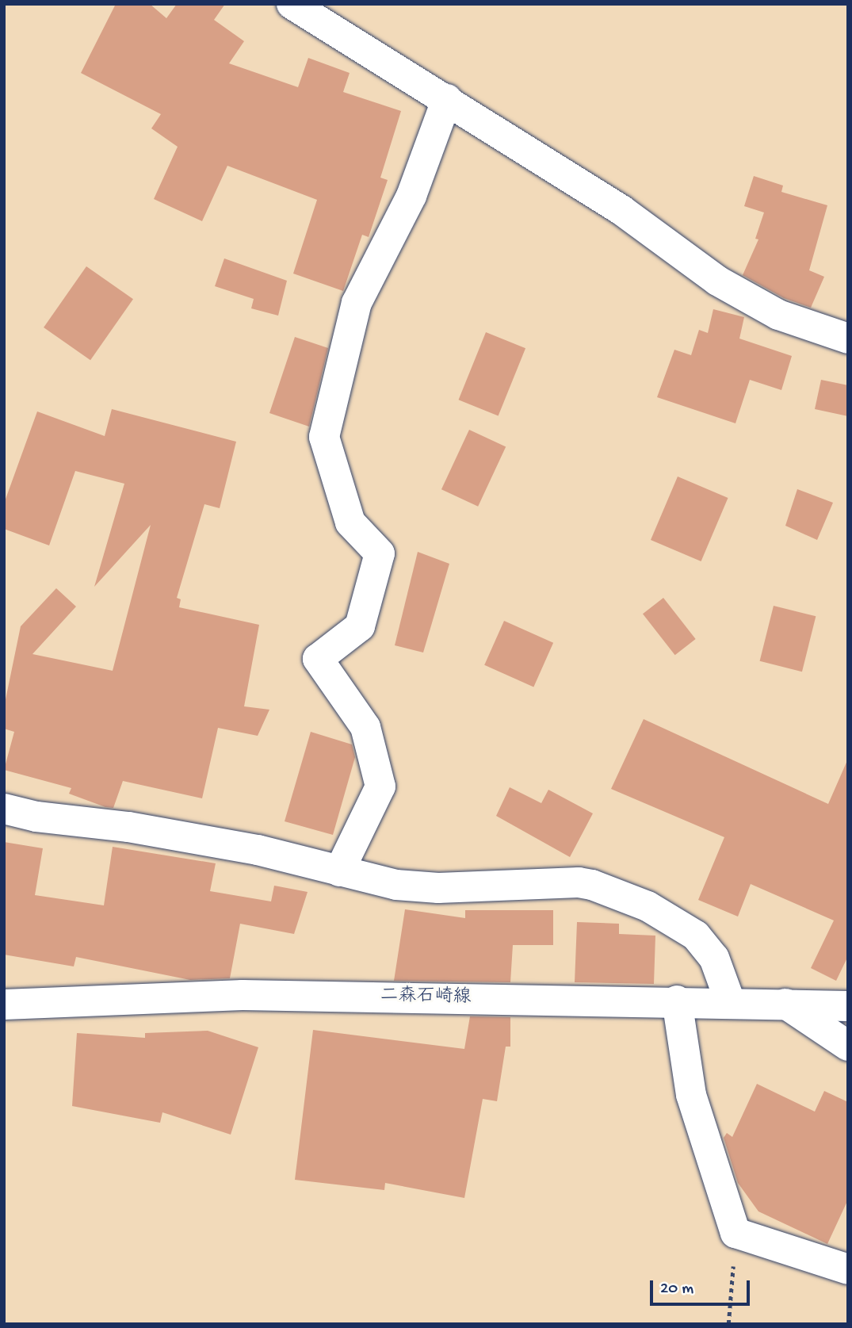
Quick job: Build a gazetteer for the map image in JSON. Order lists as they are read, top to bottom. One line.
{"streets":{"street":["二森石崎線"]},"scale_bar":"20 m"}
